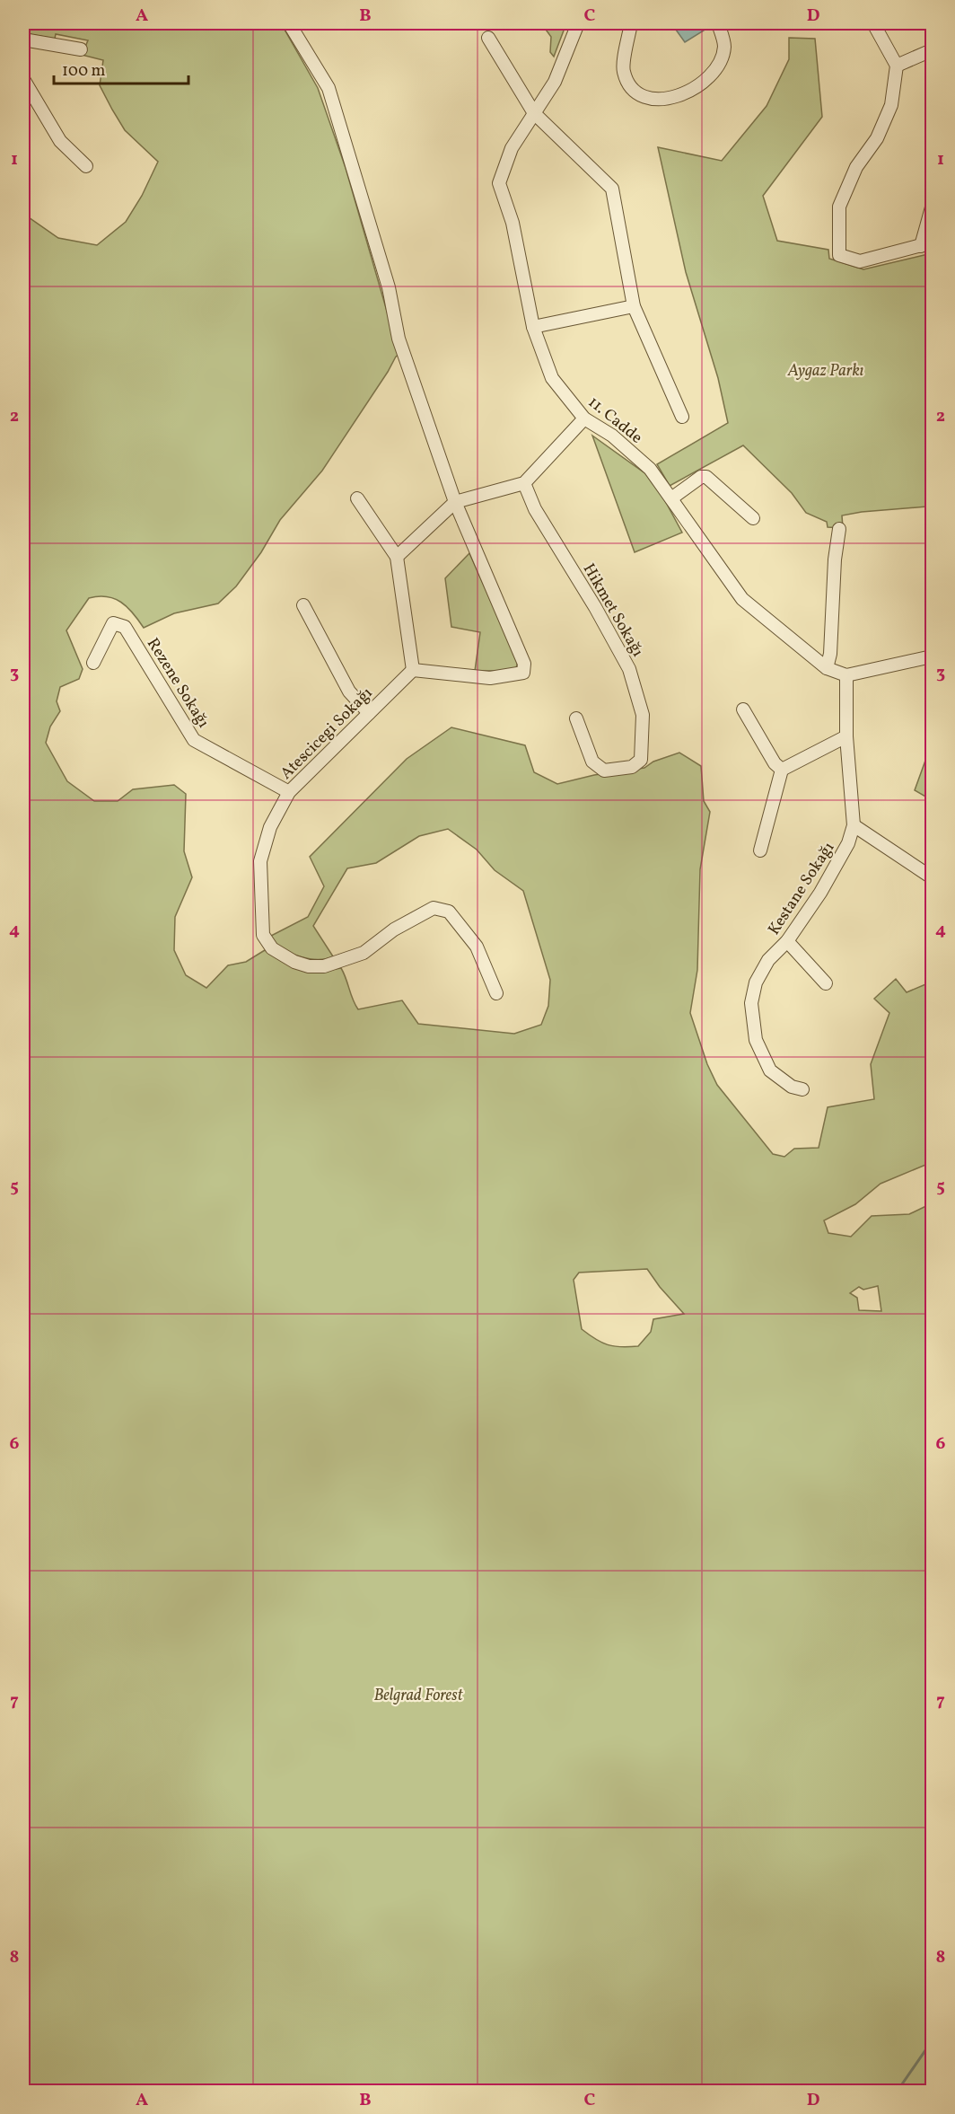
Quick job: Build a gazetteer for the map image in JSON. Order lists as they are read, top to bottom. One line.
{"streets":{"street":["11. Cadde","Hikmet Sokağı","Rezene Sokağı","Atescicegi Sokağı","Kestane Sokağı"]},"crossings":[["11. Cadde","Kestane Sokağı"],["Rezene Sokağı","Atescicegi Sokağı"]],"parks":["Aygaz Parkı","Belgrad Forest"],"scale_bar":"100 m","grid":{"columns":["A","B","C","D"],"rows":["1","2","3","4","5","6","7","8"]}}
